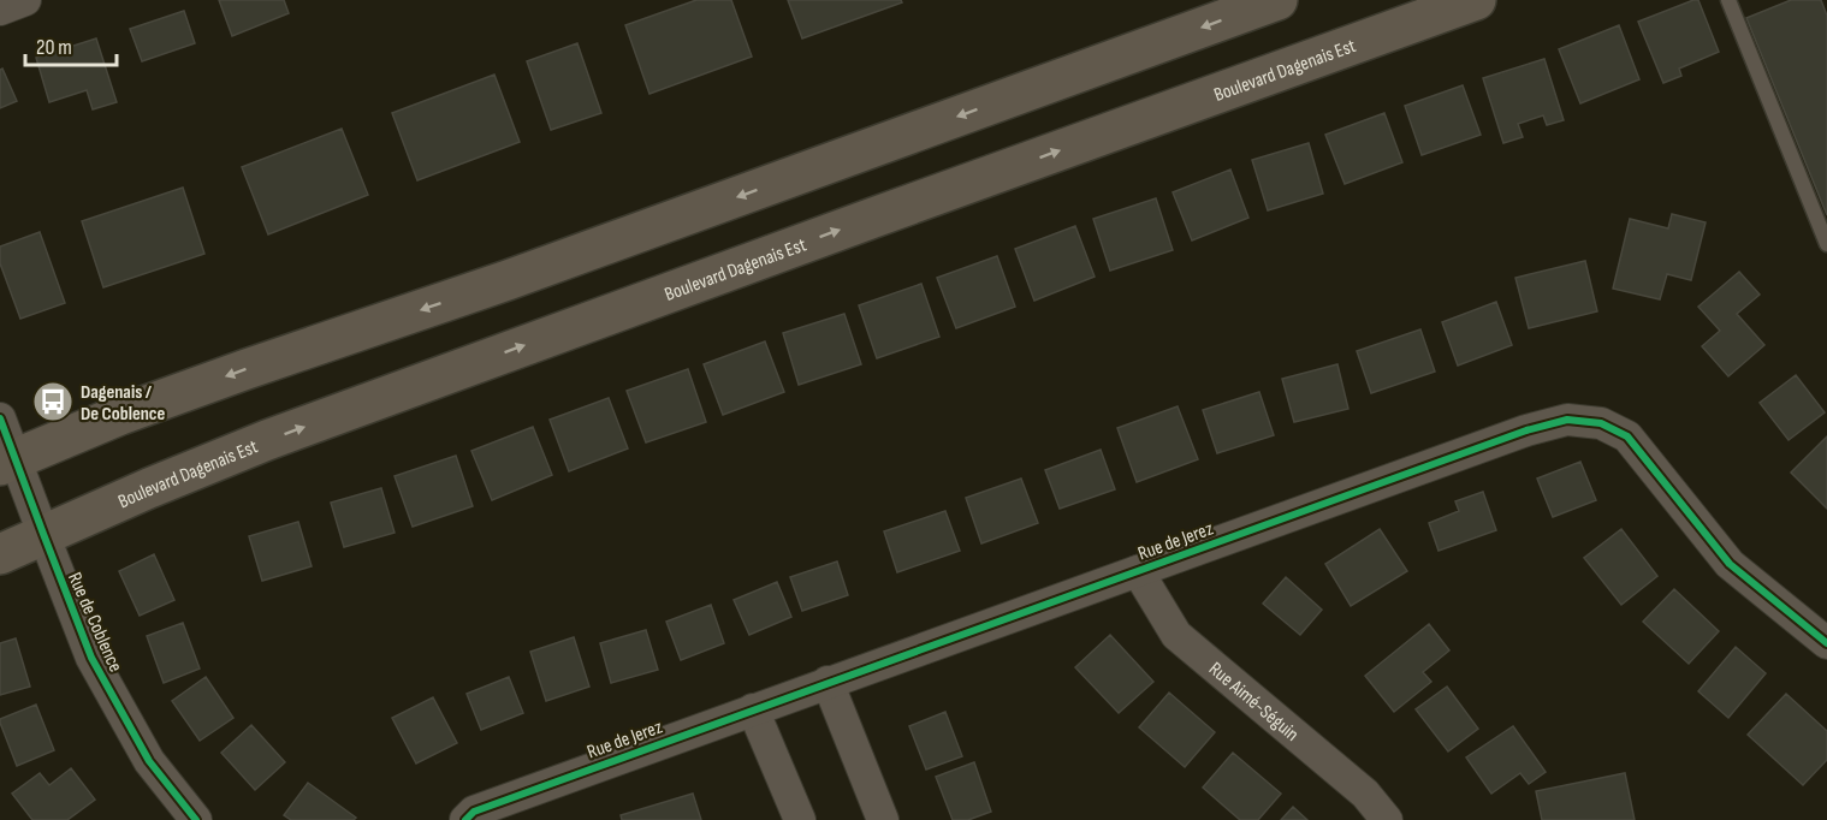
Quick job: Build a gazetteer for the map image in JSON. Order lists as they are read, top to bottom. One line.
{"streets":{"main road":["Boulevard Dagenais Est"],"street":["Rue de Jerez","Rue de Coblence","Rue Aimé-Séguin"]},"crossings":[["Boulevard Dagenais Est","Rue de Coblence"],["Rue de Jerez","Rue Aimé-Séguin"]],"places":{"bus stop":["Dagenais / De Coblence"]},"scale_bar":"20 m"}
